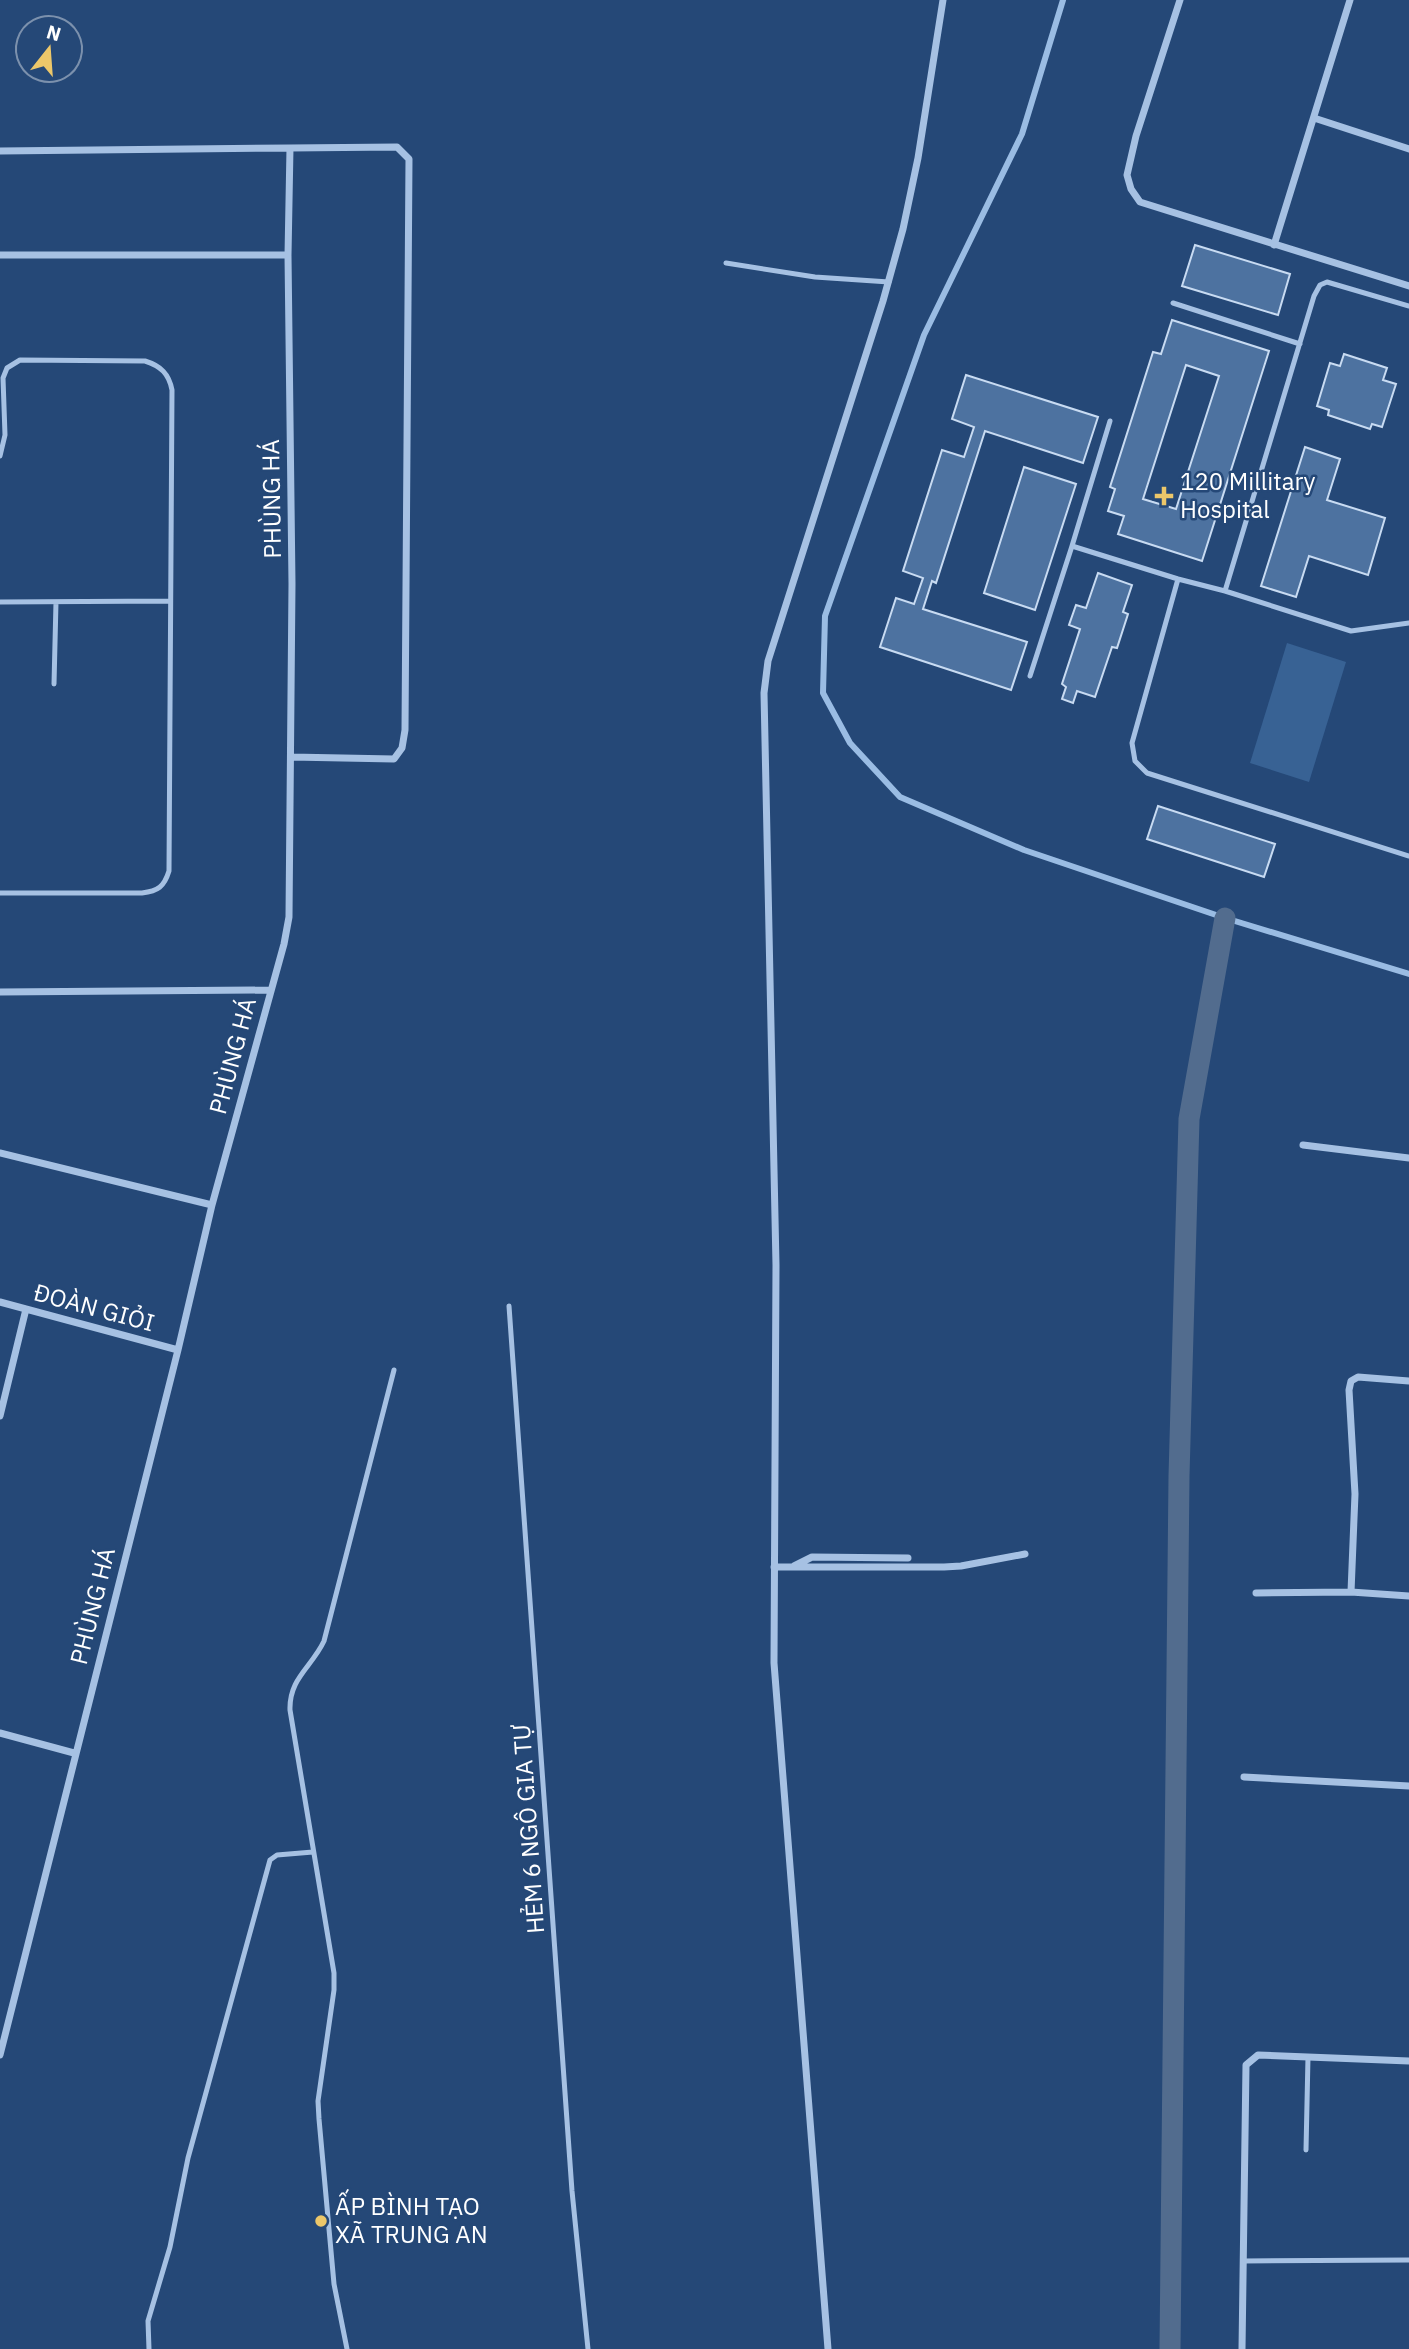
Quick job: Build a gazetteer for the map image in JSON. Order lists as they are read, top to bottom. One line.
{"streets":{"street":["PHÙNG HÁ","ĐOÀN GIỎI"],"lane":["HẺM 6 NGÔ GIA TỰ"]},"crossings":[["PHÙNG HÁ","ĐOÀN GIỎI"]],"places":{"health":["120 Millitary Hospital"],"other":["ẤP BÌNH TẠO XÃ TRUNG AN"]},"north":"top"}
